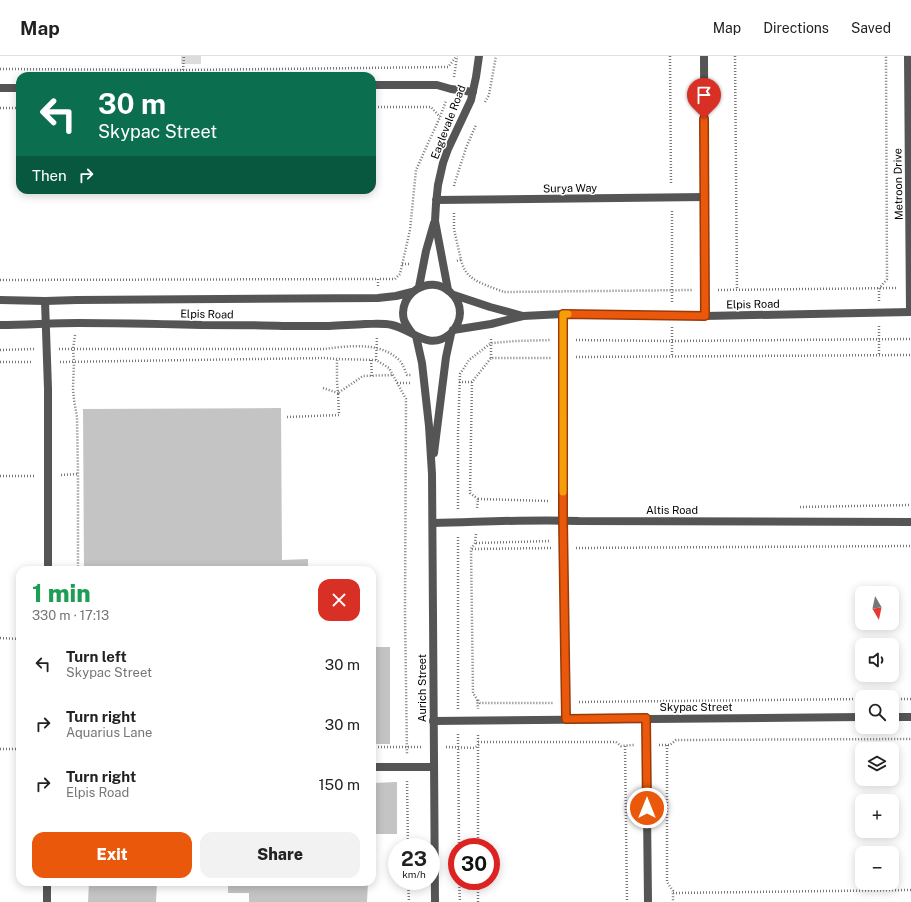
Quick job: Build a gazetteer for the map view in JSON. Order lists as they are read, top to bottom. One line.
{"streets":{"street":["Eaglevale Road","Metroon Drive","Surya Way","Elpis Road","Altis Road","Aurich Street","Skypac Street"]},"crossings":[["Eaglevale Road","Surya Way"],["Eaglevale Road","Elpis Road"],["Eaglevale Road","Aurich Street"],["Metroon Drive","Elpis Road"],["Elpis Road","Aurich Street"],["Altis Road","Aurich Street"],["Aurich Street","Skypac Street"]],"north":"bottom","page":{"header":"Map","nav":["Map","Directions","Saved"],"turn":["30 m","Skypac Street"],"then":"Then","heading":["1 min","330 m · 17:13"],"map_buttons":["+","−"],"list":[{"name":"Turn left","note":"Skypac Street","value":"30 m"},{"name":"Turn right","note":"Aquarius Lane","value":"30 m"},{"name":"Turn right","note":"Elpis Road","value":"150 m"}],"buttons":["Exit","Share"],"speed":"23 km/h","limit":"30"}}
